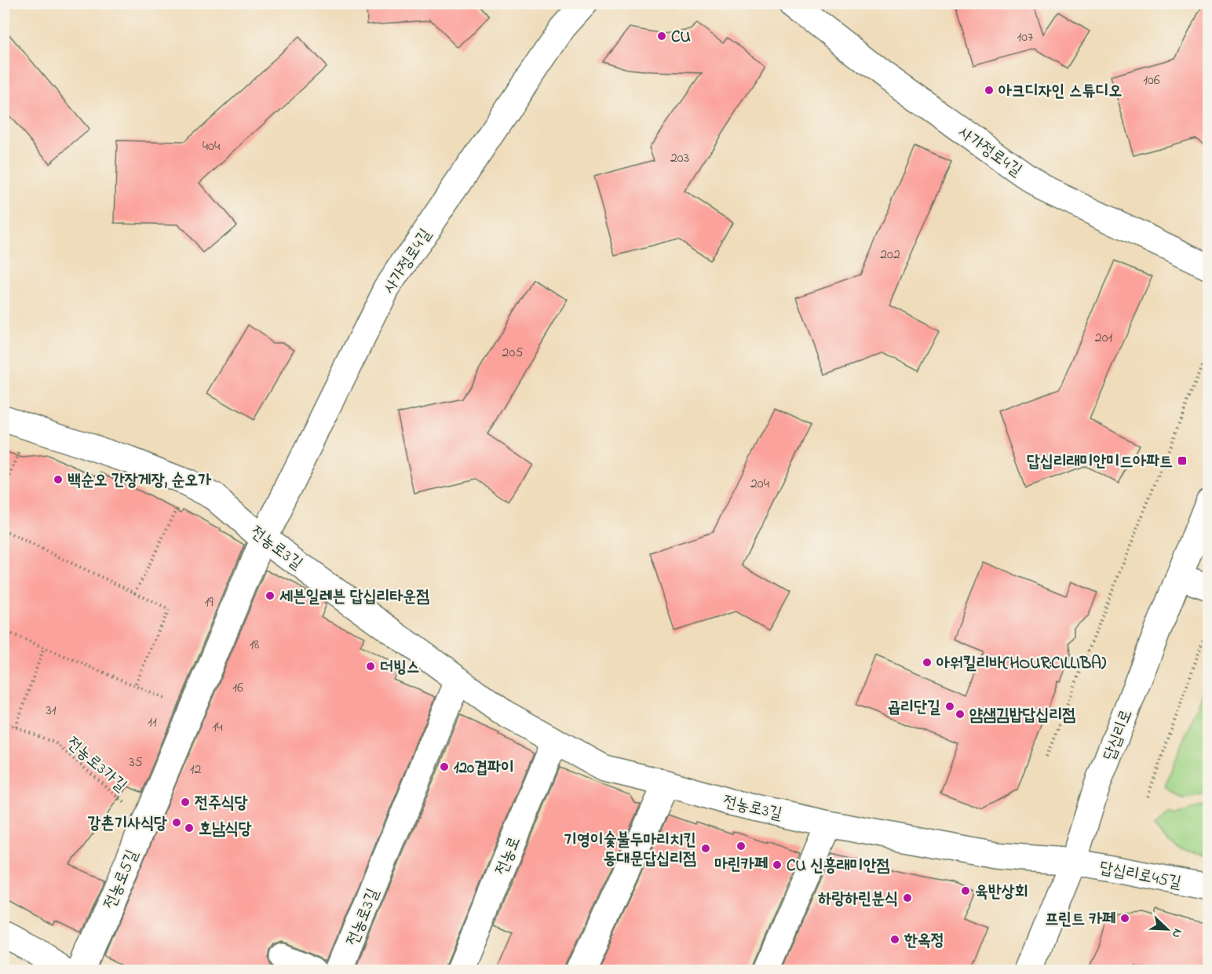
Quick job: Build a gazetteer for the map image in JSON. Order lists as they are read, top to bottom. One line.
{"streets":{"street":["사가정로4길","전농로3길","답십리로","전농로","답십리로45길","전농로5길"],"path":["전농로3가길"]},"crossings":[["사가정로4길","전농로3길"],["사가정로4길","전농로5길"],["전농로3길","답십리로"],["전농로3길","전농로"],["전농로3길","답십리로45길"],["전농로3길","전농로5길"],["답십리로","답십리로45길"],["전농로3가길","전농로5길"]],"places":{"other":["CU","아크디자인 스튜디오","백순오 간장게장, 순오가","세븐일레븐 답십리타운점","아워킬리바(HOUR:CILLIBA)","더빙스","곱리단길","얌샘김밥답십리점","120겹파이","전주식당","강촌기사식당","호남식당","마린카페","기영이숯불두마리치킨 동대문답십리점","CU 신흥래미안점","육반상회","하랑하린분식","프린트 카페","한옥정"],"transit":["답십리래미안미드아파트"]},"house_numbers":["107","106","404","203","202","201","205","204","19","18","16","31","11","14","35","12"],"north":"bottom right"}
